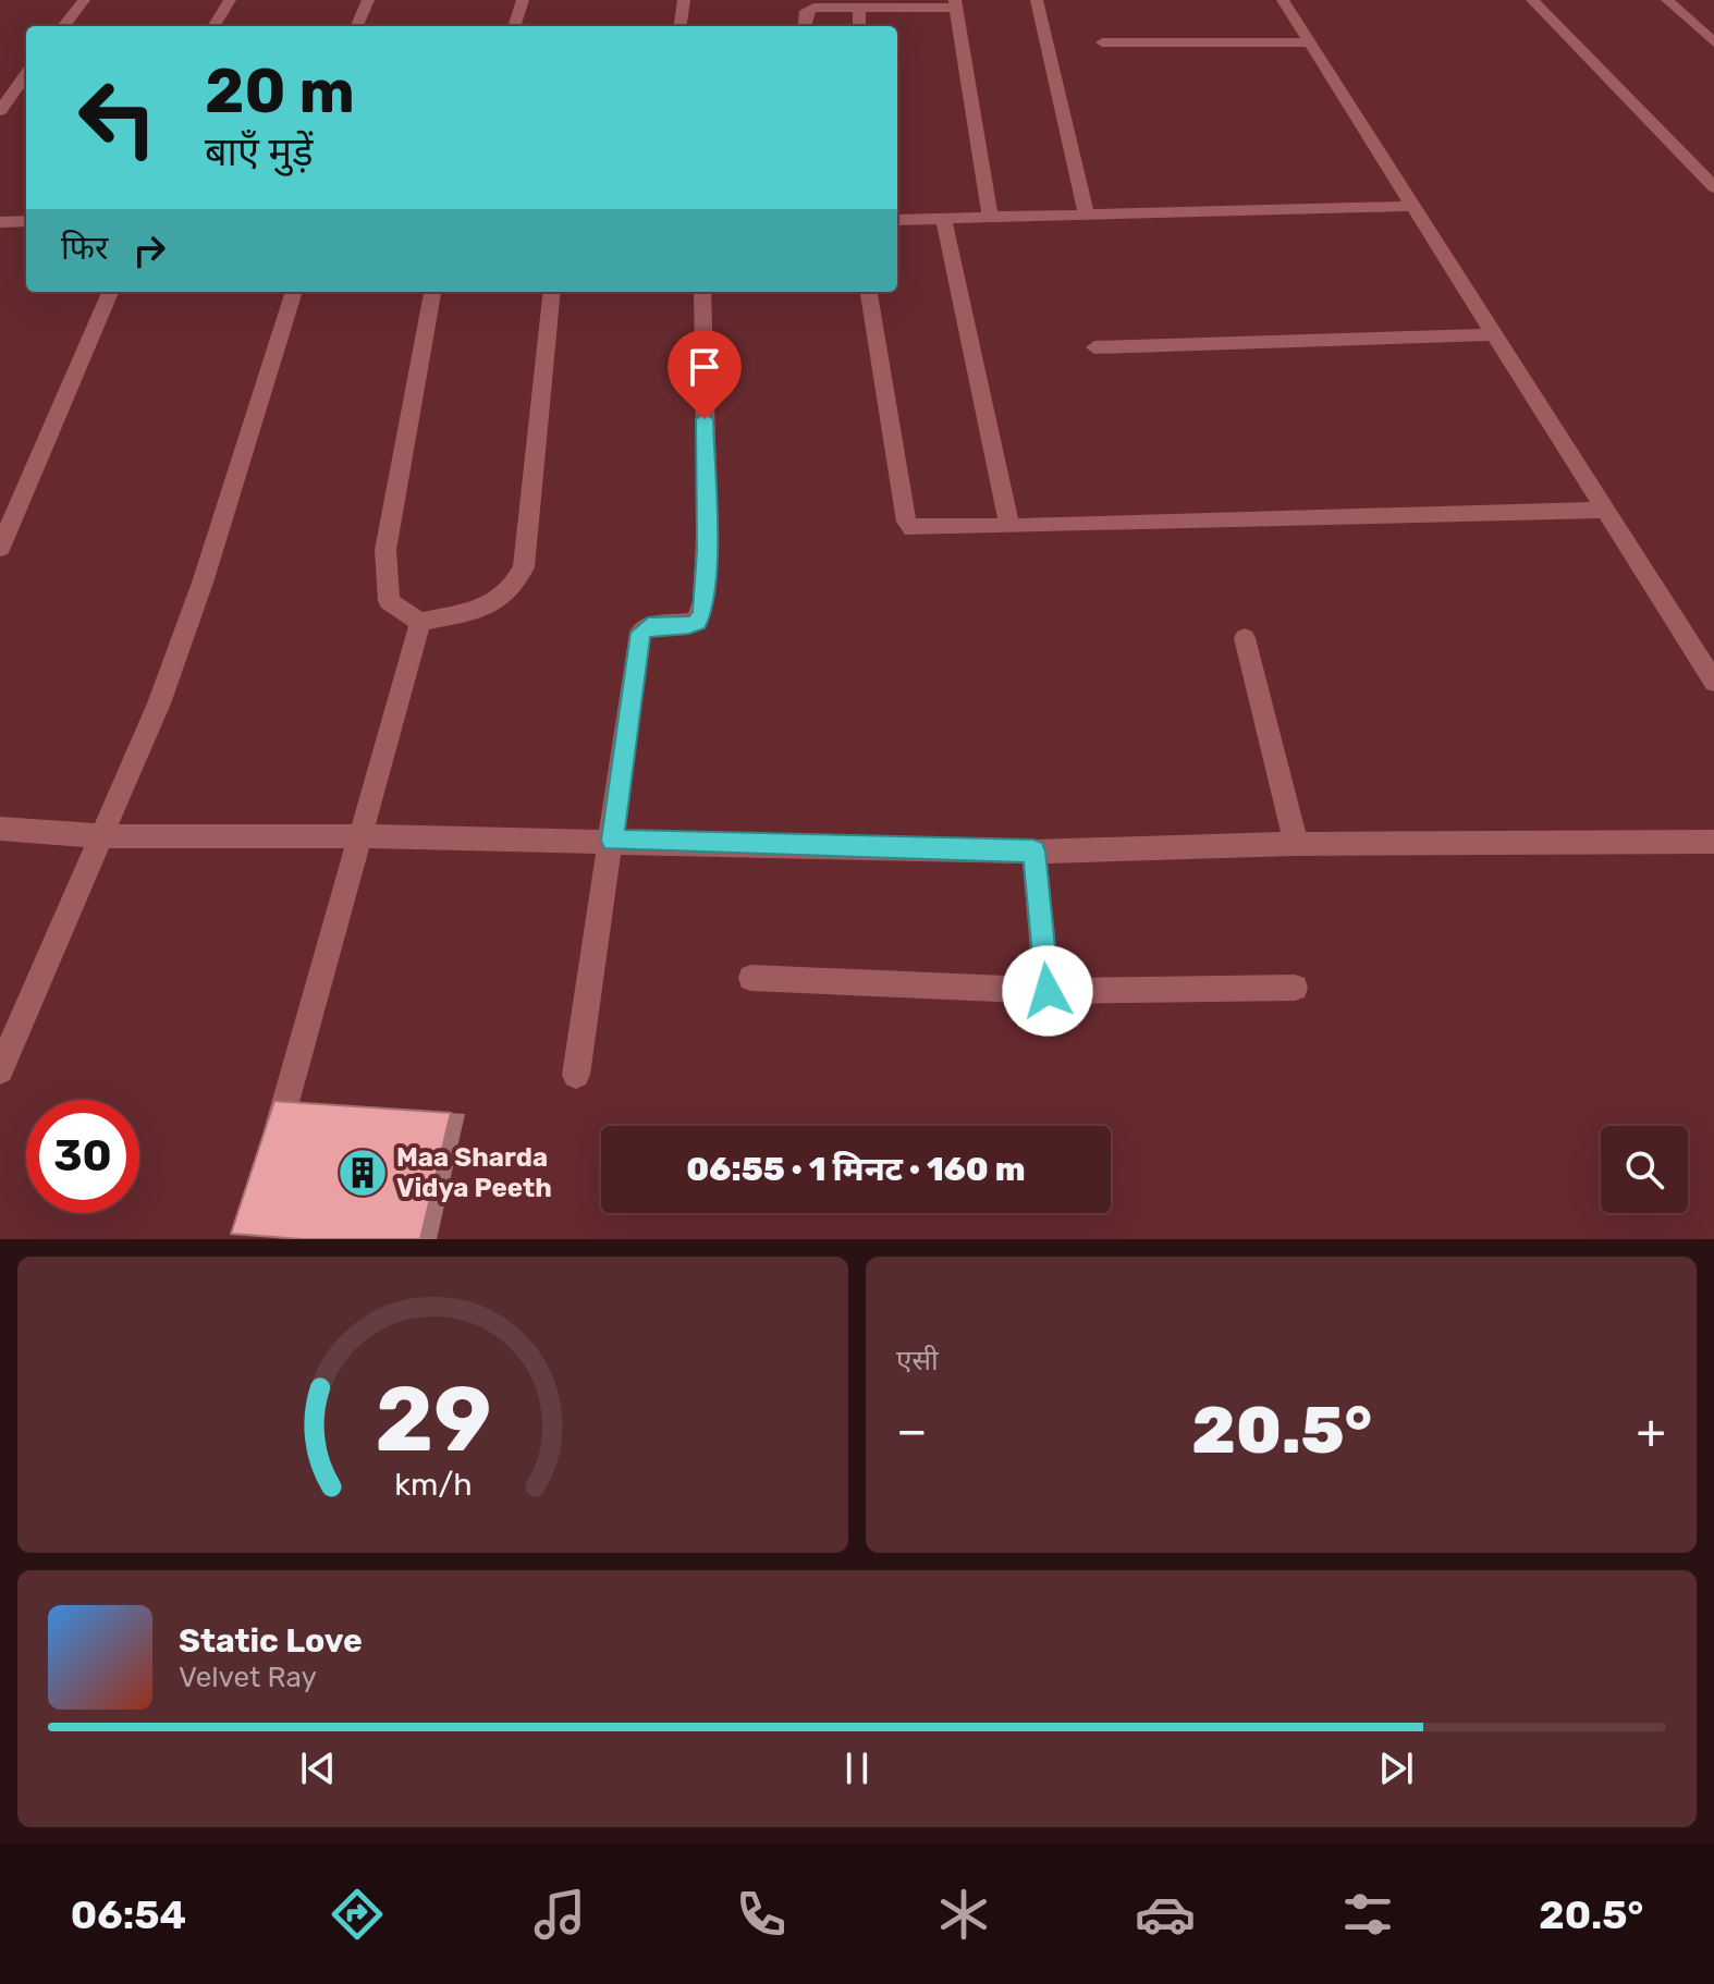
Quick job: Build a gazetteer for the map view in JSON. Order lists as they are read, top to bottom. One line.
{"places":{"building":["Maa Sharda Vidya Peeth"]},"page":{"turn":["20 m","बाएँ मुड़ें"],"then":"फिर","limit":"30","trip":"06:55 · 1 मिनट · 160 m","tile":"एसी","heat":["−","20.5°","+"],"song":["Static Love","Velvet Ray"],"tabs":["06:54","20.5°"],"gauge":["29","km/h"]}}
